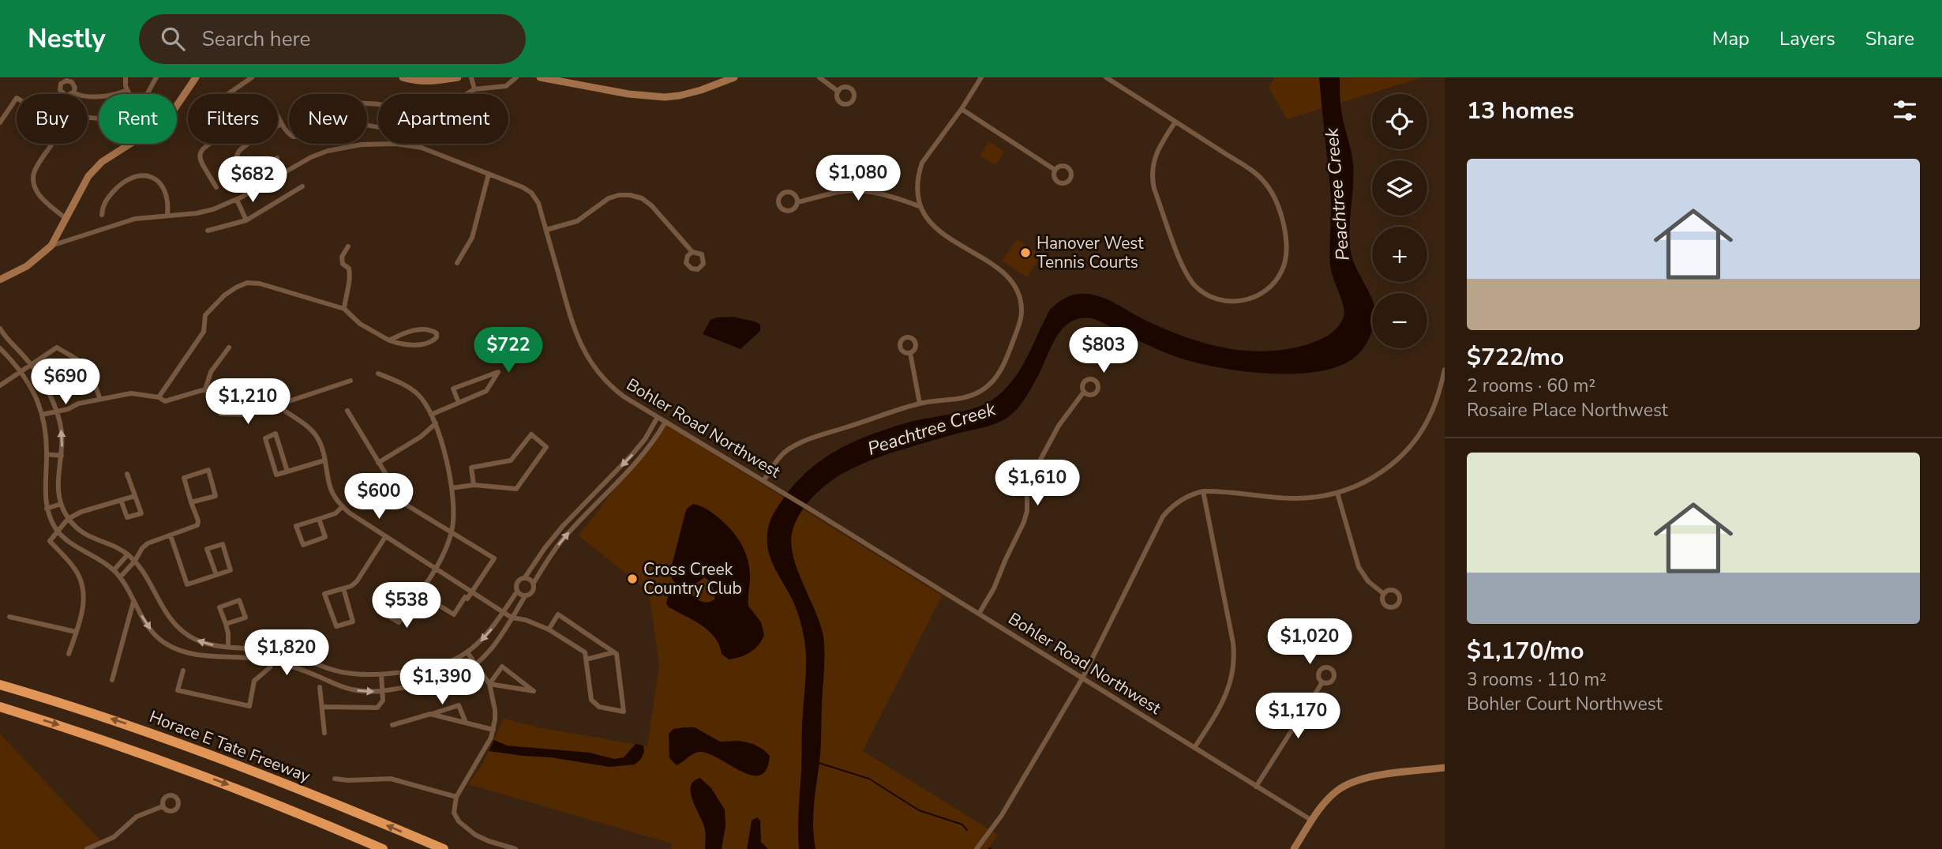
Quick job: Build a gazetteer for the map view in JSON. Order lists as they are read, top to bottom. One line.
{"streets":{"highway":["Horace E Tate Freeway"],"street":["Bohler Road Northwest"]},"water":["Peachtree Creek"],"places":["Hanover West Tennis Courts","Cross Creek Country Club"],"page":{"header":"Nestly","search":"Search here","nav":["Map","Layers","Share"],"heading":"13 homes","map_buttons":["+","−"],"chip":["Buy","Rent","Filters","New","Apartment"],"list":[{"name":"$722/mo","note":"2 rooms · 60 m² · Rosaire Place Northwest"},{"name":"$1,170/mo","note":"3 rooms · 110 m² · Bohler Court Northwest"}],"price":["$1,080","$682","$722","$803","$690","$1,210","$1,610","$600","$538","$1,020","$1,820","$1,390","$1,170"]}}
